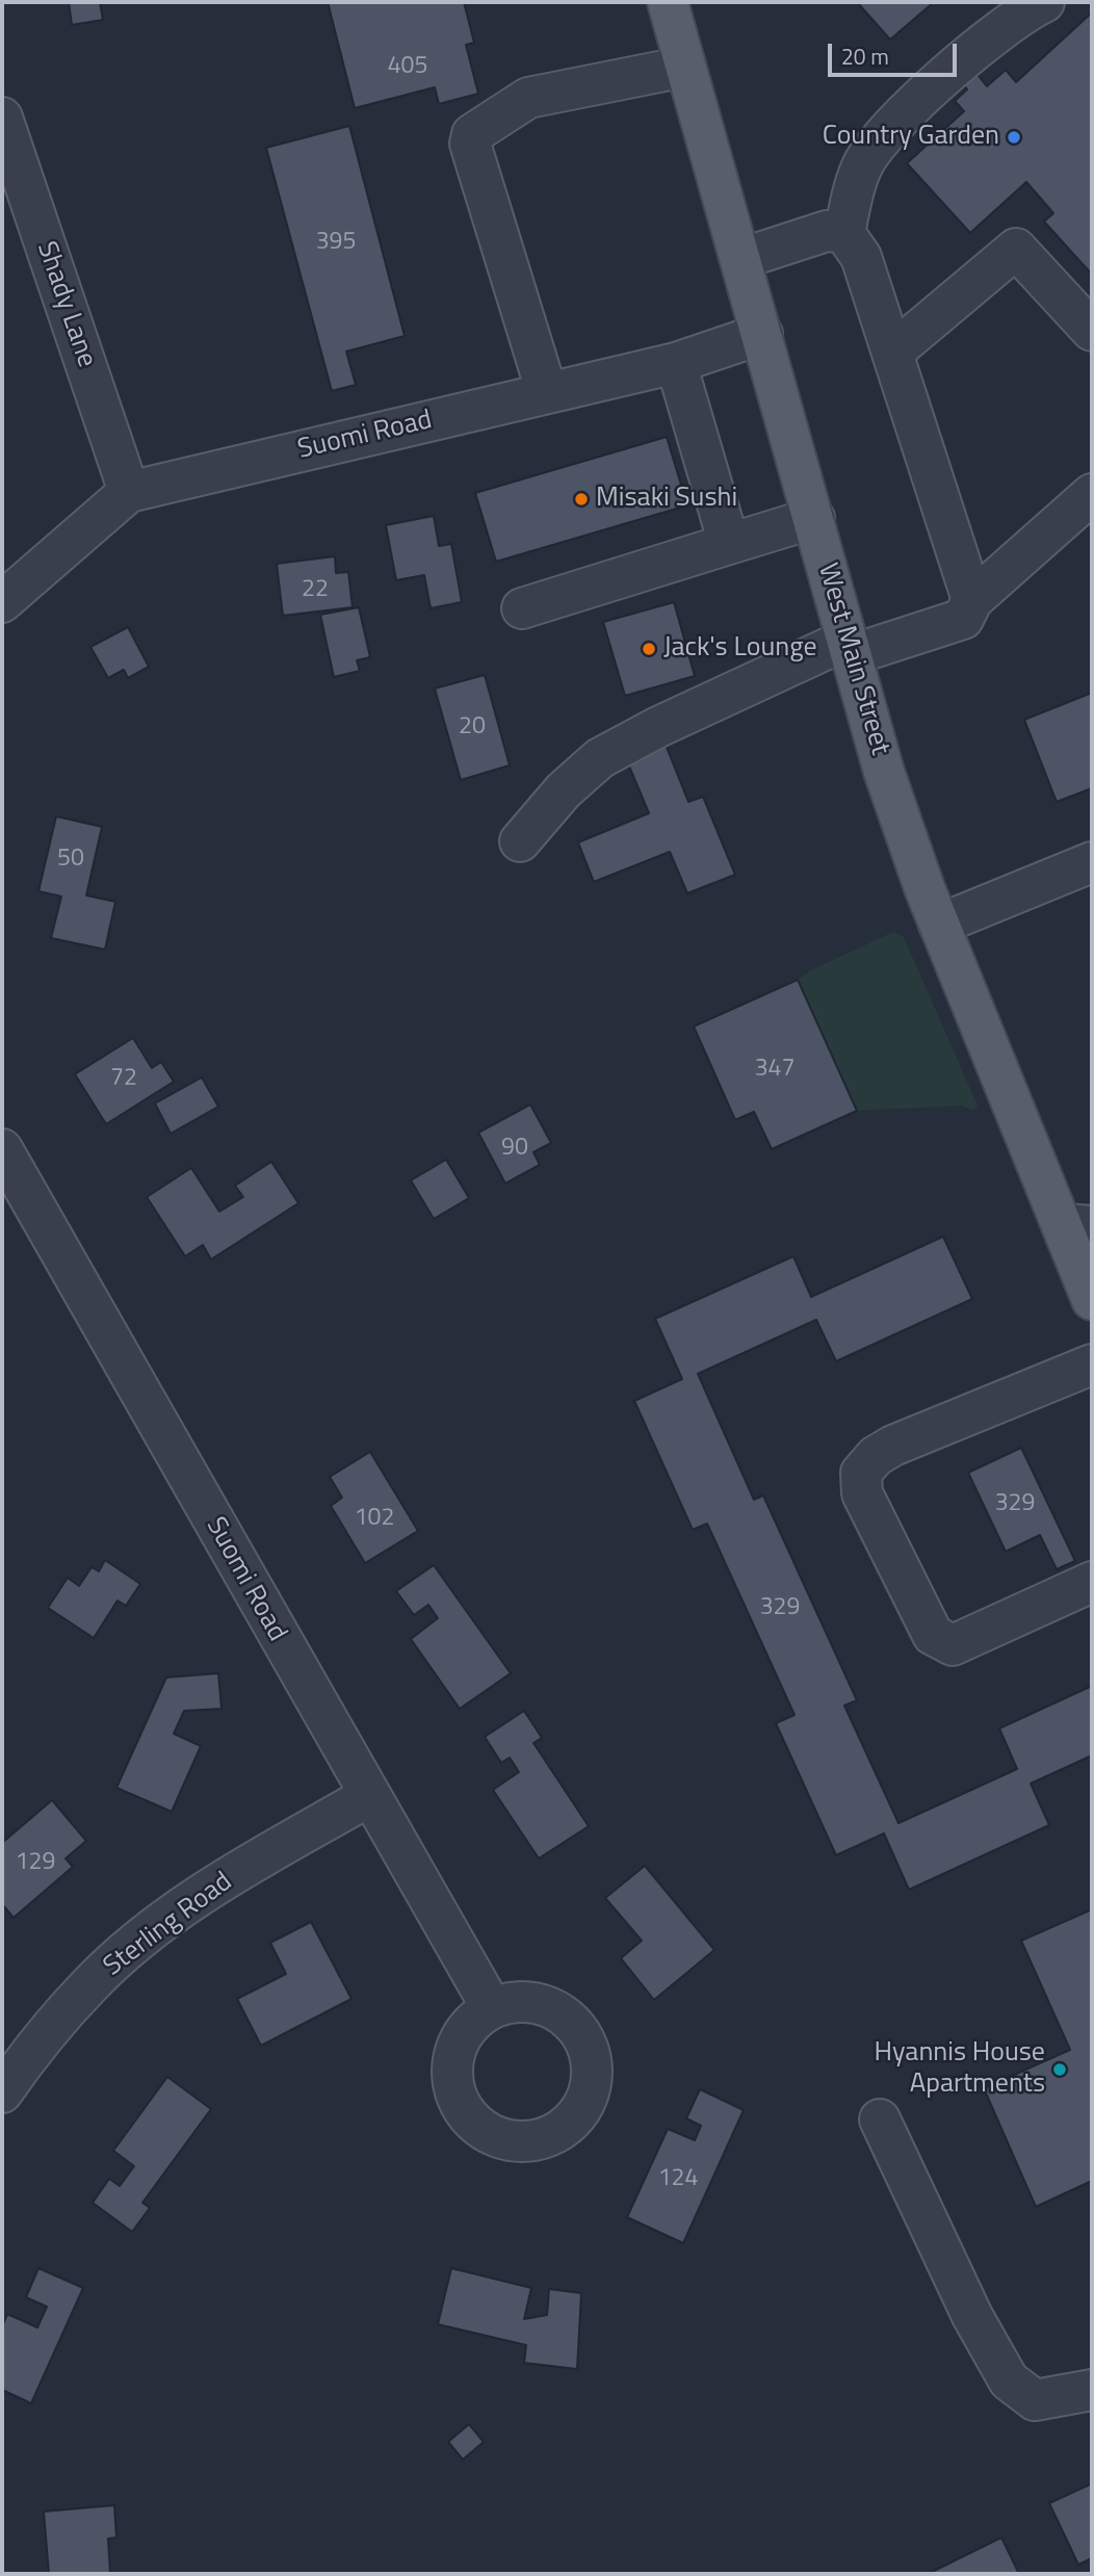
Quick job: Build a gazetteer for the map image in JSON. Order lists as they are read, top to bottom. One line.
{"streets":{"main road":["West Main Street"],"street":["Shady Lane","Suomi Road","Sterling Road"]},"crossings":[["Shady Lane","Suomi Road"],["Suomi Road","West Main Street"],["Suomi Road","Sterling Road"]],"places":["Country Garden","Misaki Sushi","Jack's Lounge","Hyannis House Apartments"],"house_numbers":["405","395","22","20","50","347","72","90","329","102","329","129","124"],"scale_bar":"20 m"}
